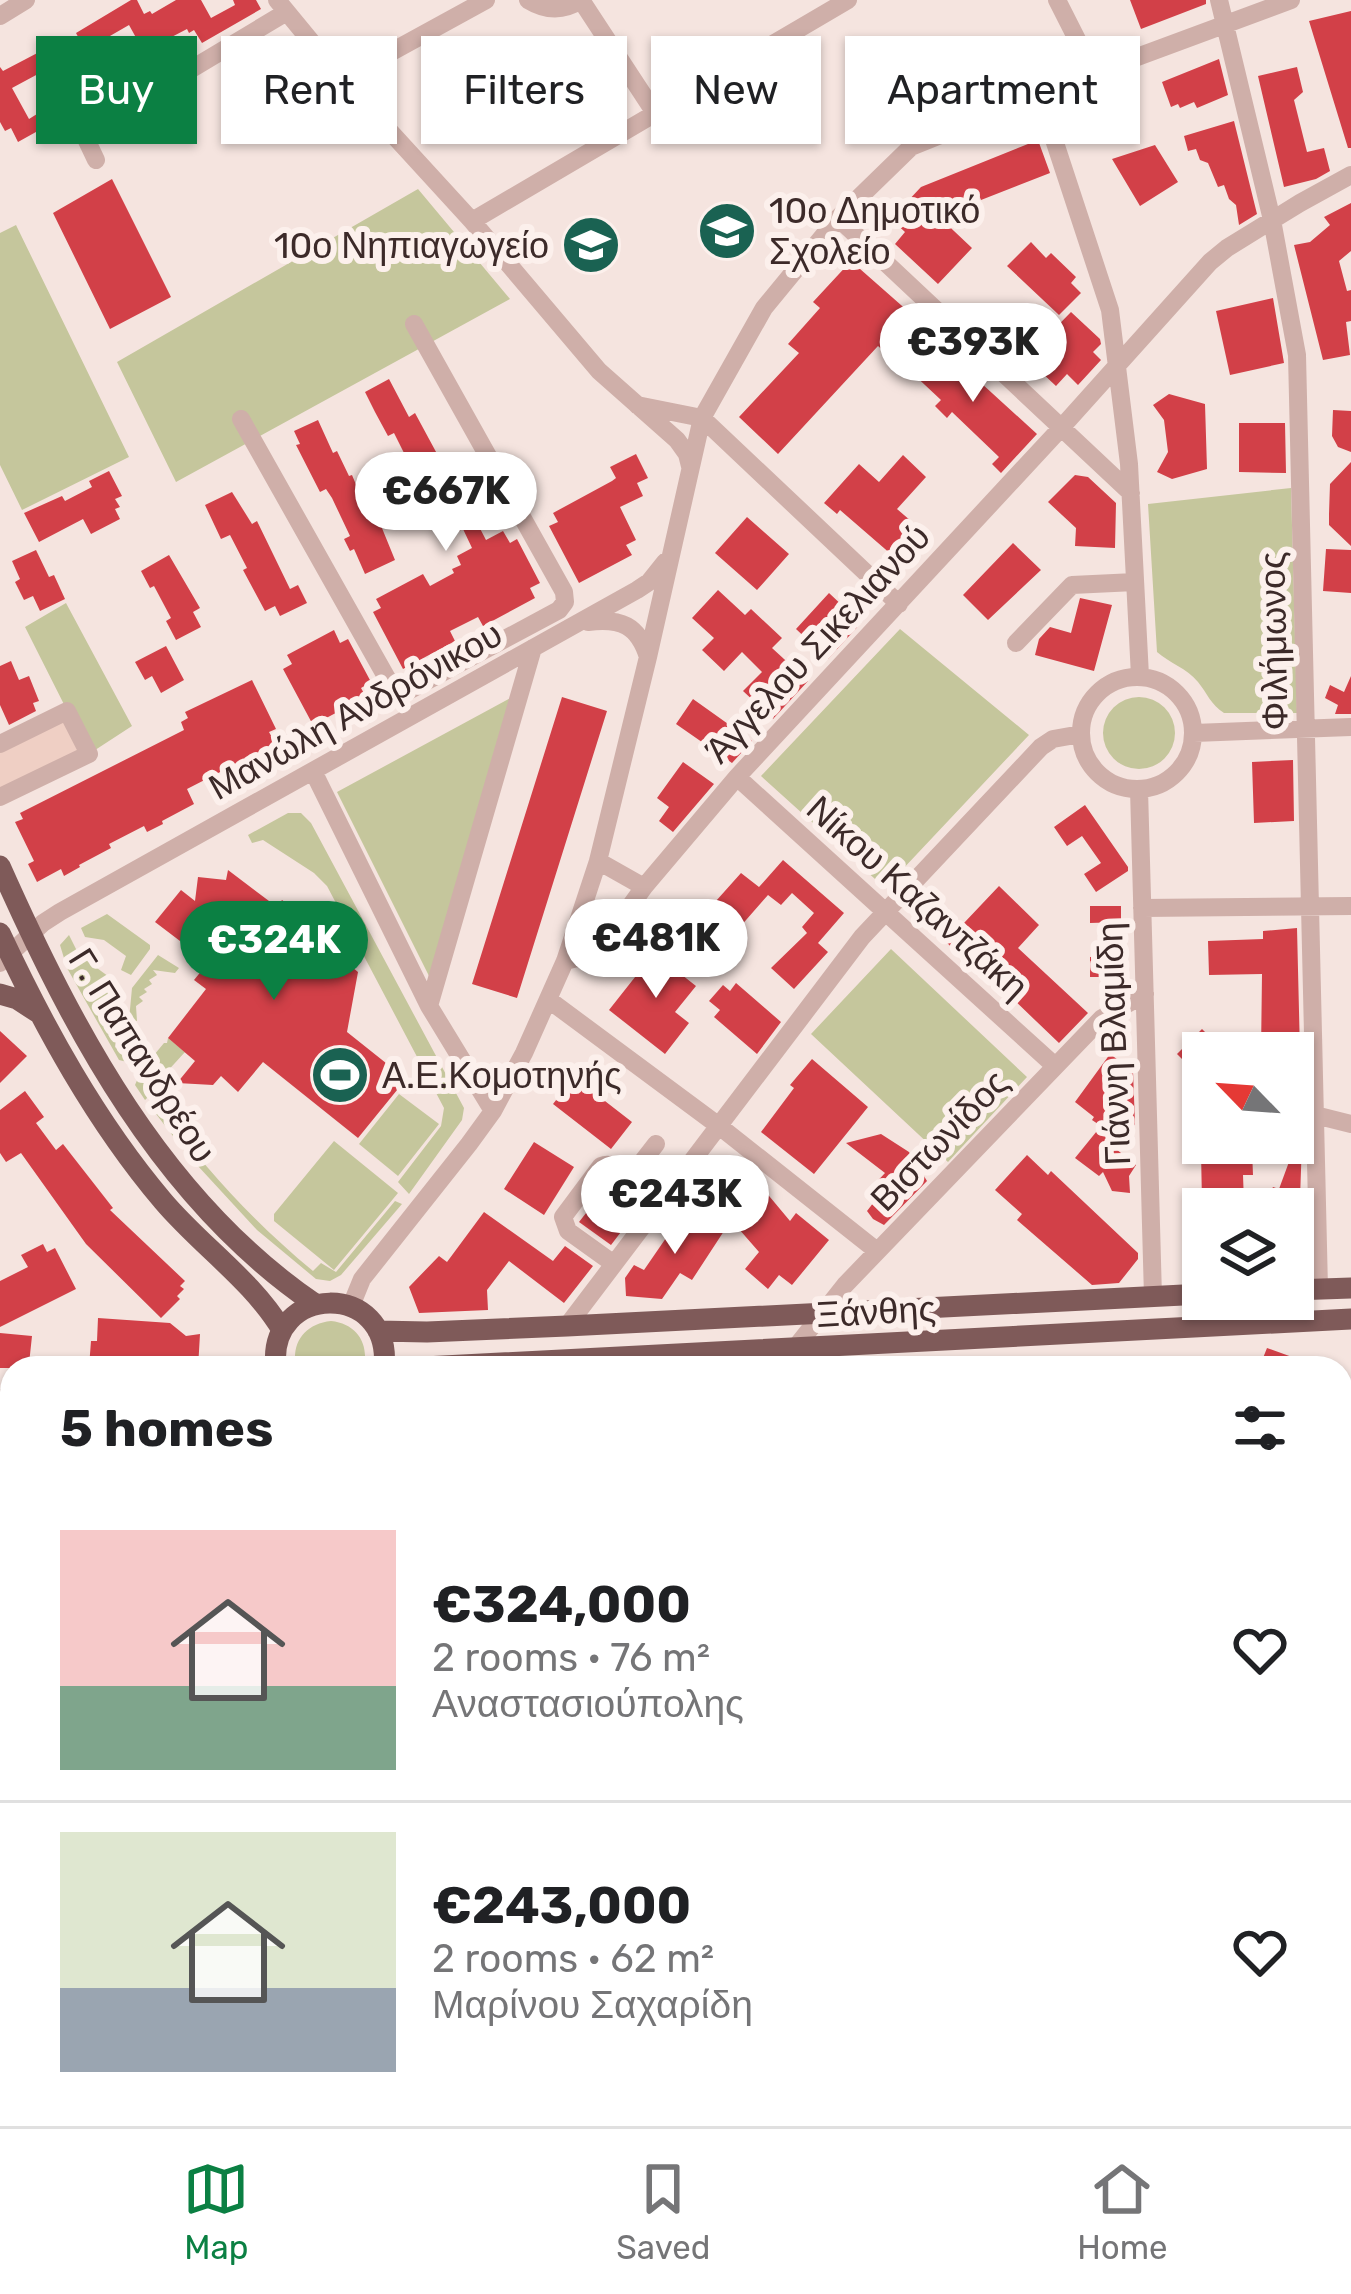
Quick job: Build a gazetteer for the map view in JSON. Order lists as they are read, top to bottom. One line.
{"streets":{"main road":["Γ. Παπανδρέου","Ξάνθης"],"street":["Φιλήμωνος","Άγγελου Σικελιανού","Μανώλη Ανδρόνικου","Νίκου Καζαντζάκη","Γιάννη Βλαμίδη","Βιστωνίδος"]},"crossings":[["Φιλήμωνος","Άγγελου Σικελιανού"],["Άγγελου Σικελιανού","Νίκου Καζαντζάκη"],["Μανώλη Ανδρόνικου","Γ. Παπανδρέου"],["Νίκου Καζαντζάκη","Βιστωνίδος"],["Γιάννη Βλαμίδη","Βιστωνίδος"],["Γιάννη Βλαμίδη","Ξάνθης"],["Βιστωνίδος","Ξάνθης"]],"places":{"school or university":["10ο Δημοτικό Σχολείο","10ο Νηπιαγωγείο"],"sports":["Α.Ε.Κομοτηνής"]},"north":"top left","page":{"chip":["Buy","Rent","Filters","New","Apartment"],"price":["€393K","€667K","€481K","€324K","€243K"],"heading":"5 homes","list":[{"name":"€324,000","note":"2 rooms · 76 m² · Αναστασιούπολης"},{"name":"€243,000","note":"2 rooms · 62 m² · Μαρίνου Σαχαρίδη"}],"tabs":["Map","Saved","Home"]}}
